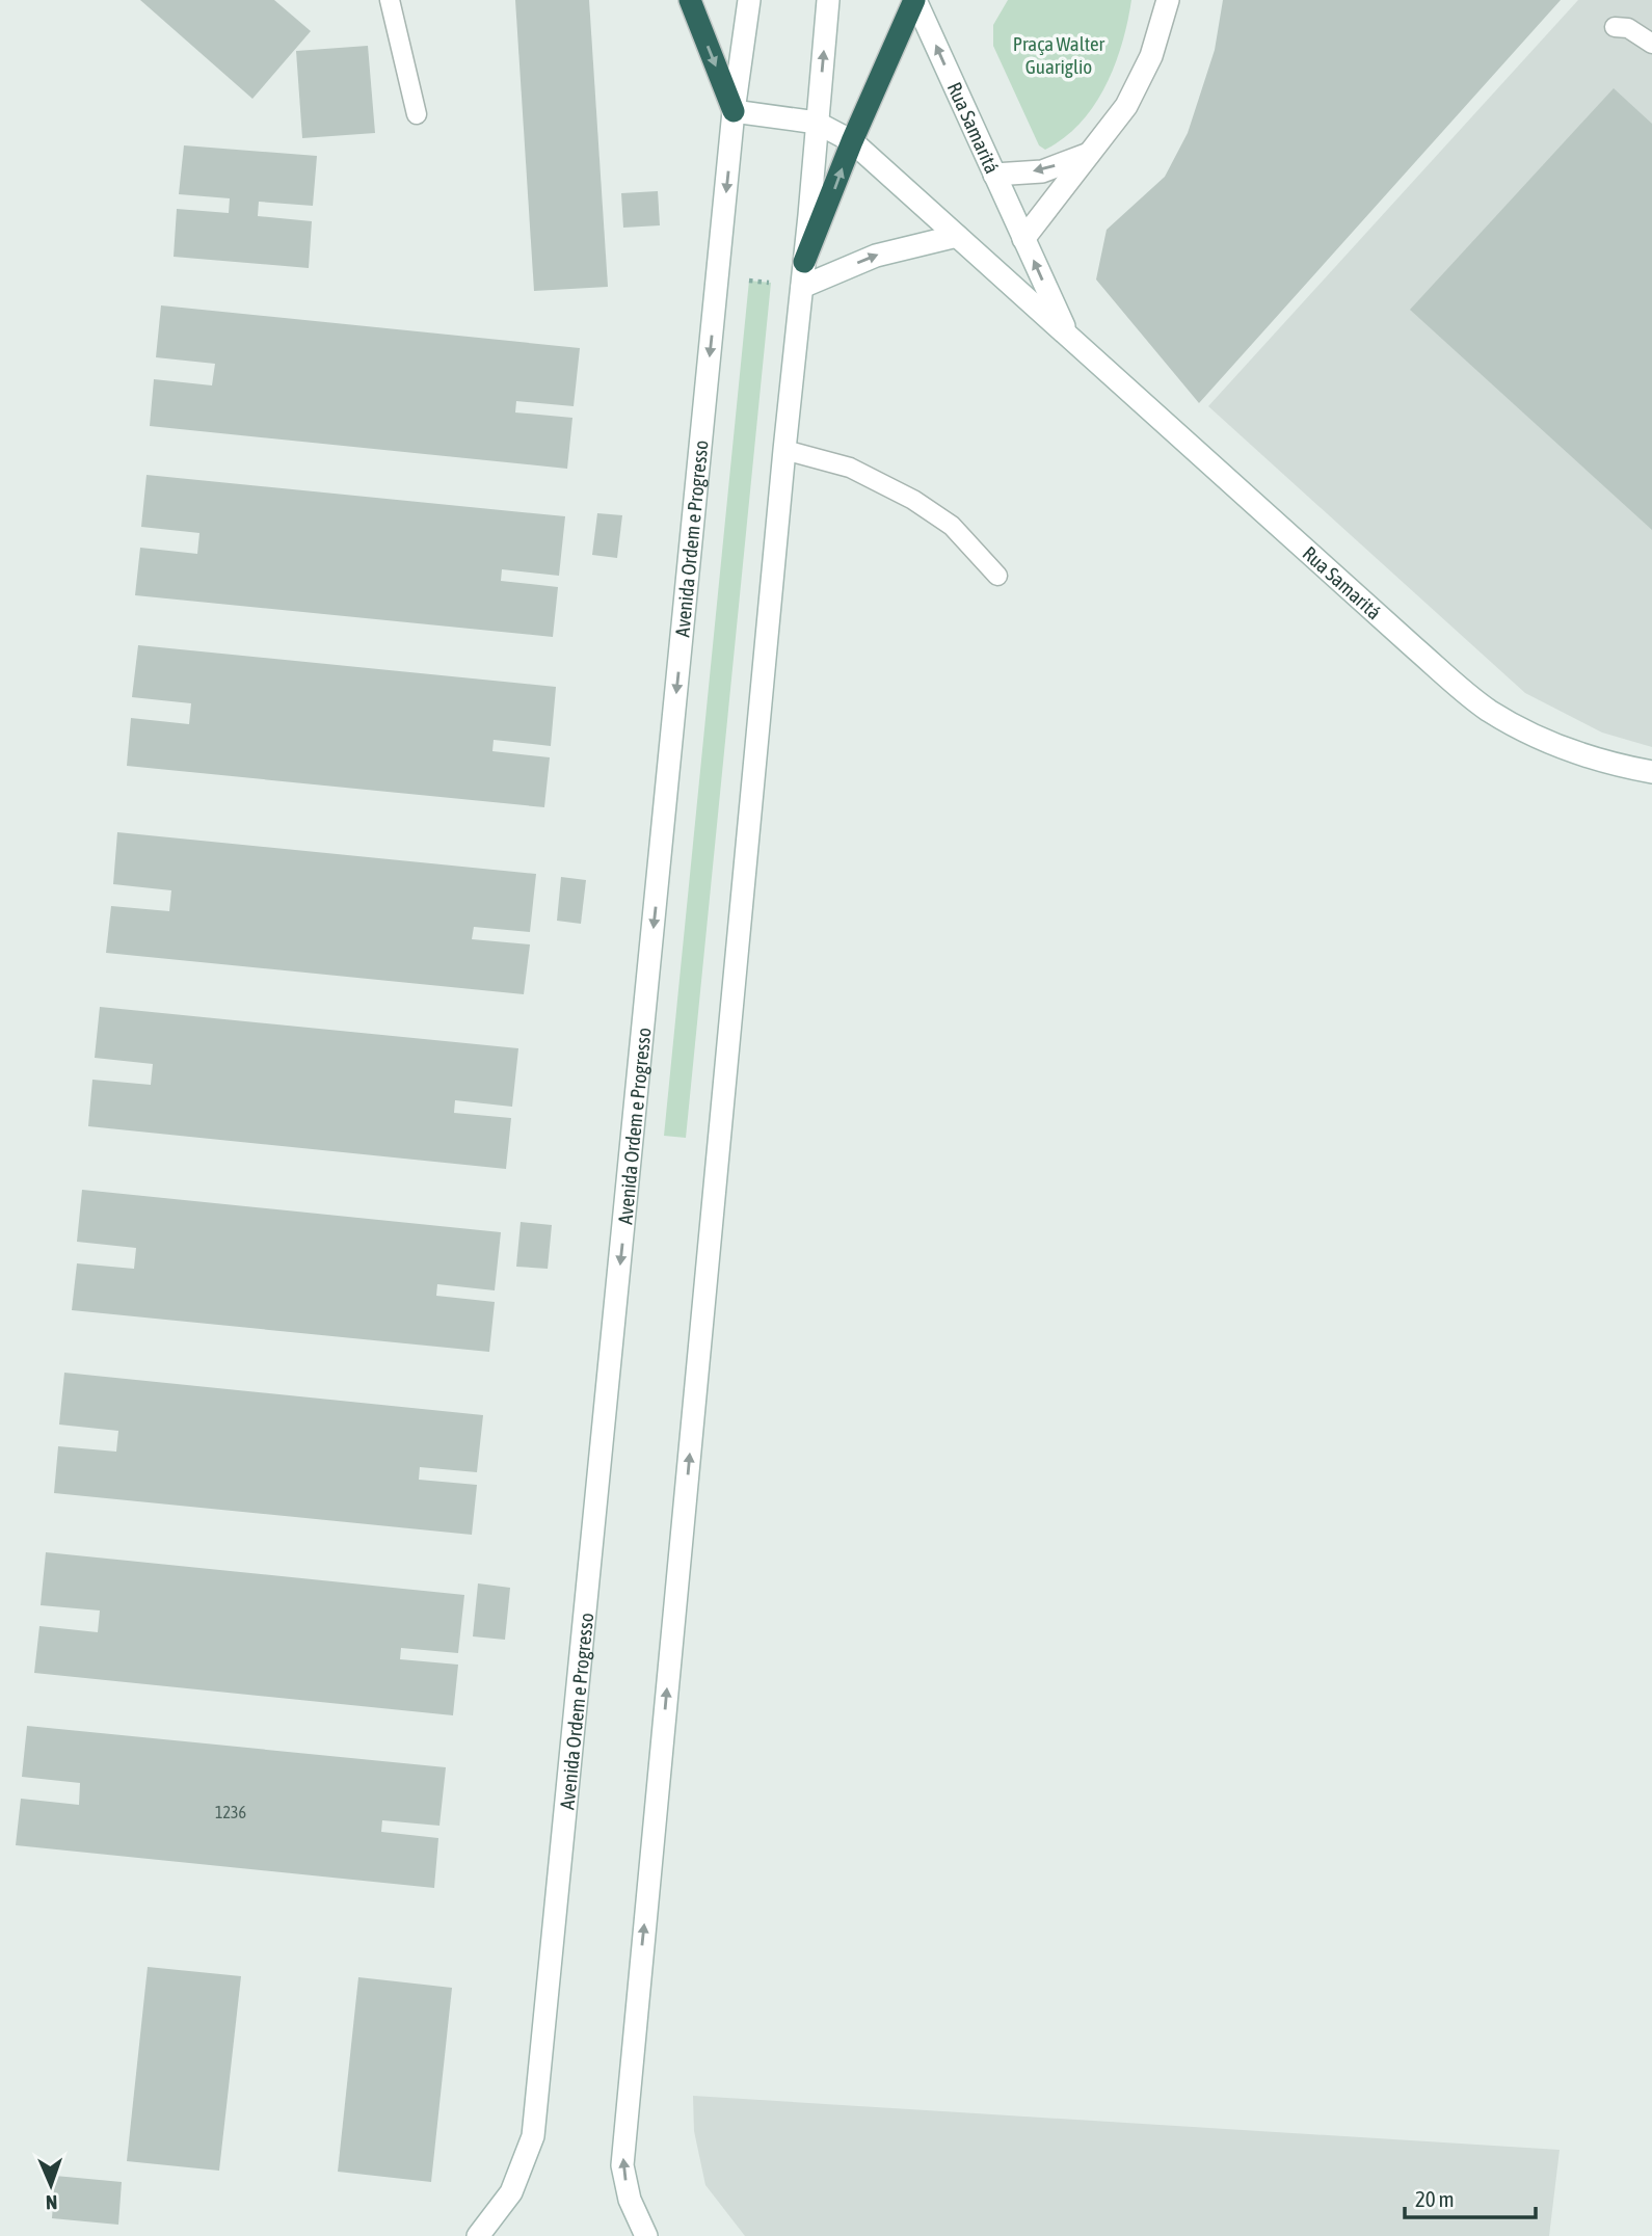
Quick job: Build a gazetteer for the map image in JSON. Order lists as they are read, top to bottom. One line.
{"streets":{"main road":["Rua Samaritá","Avenida Ordem e Progresso"]},"parks":["Praça Walter Guariglio"],"house_numbers":["1236"],"scale_bar":"20 m","north":"bottom"}
